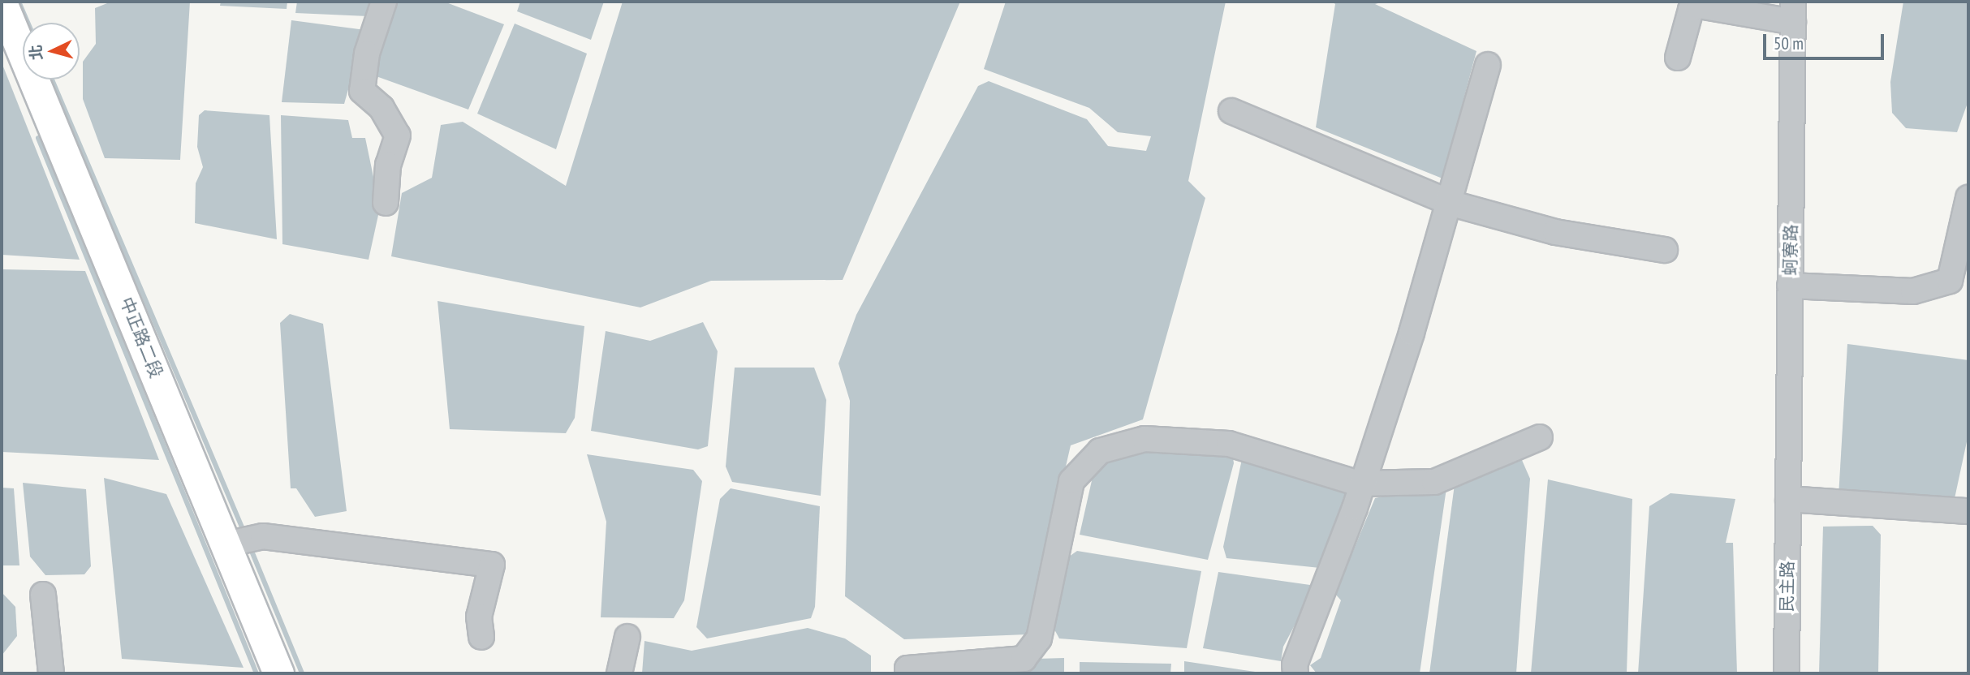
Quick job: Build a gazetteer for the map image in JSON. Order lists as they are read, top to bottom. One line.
{"streets":{"main road":["中正路二段"],"street":["蚵寮路","民主路"]},"crossings":[["蚵寮路","民主路"]],"scale_bar":"50 m","north":"left"}
